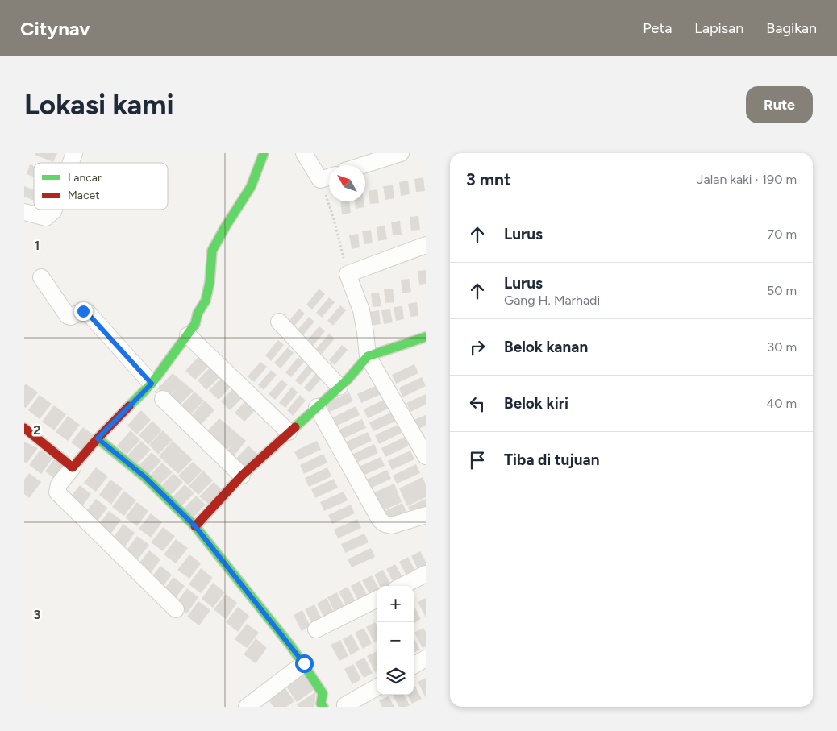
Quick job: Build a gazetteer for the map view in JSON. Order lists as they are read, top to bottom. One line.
{"legend":["Lancar","Macet"],"north":"top left","page":{"header":"Citynav","nav":["Peta","Lapisan","Bagikan"],"buttons":"Rute","title":"Lokasi kami","heading":["3 mnt","Jalan kaki · 190 m"],"list":[["Lurus","70 m"],["Lurus","Gang H. Marhadi","50 m"],["Belok kanan","30 m"],["Belok kiri","40 m"],"Tiba di tujuan"],"map_buttons":["+","−"]},"grid":{"rows":["1","2","3"]}}
